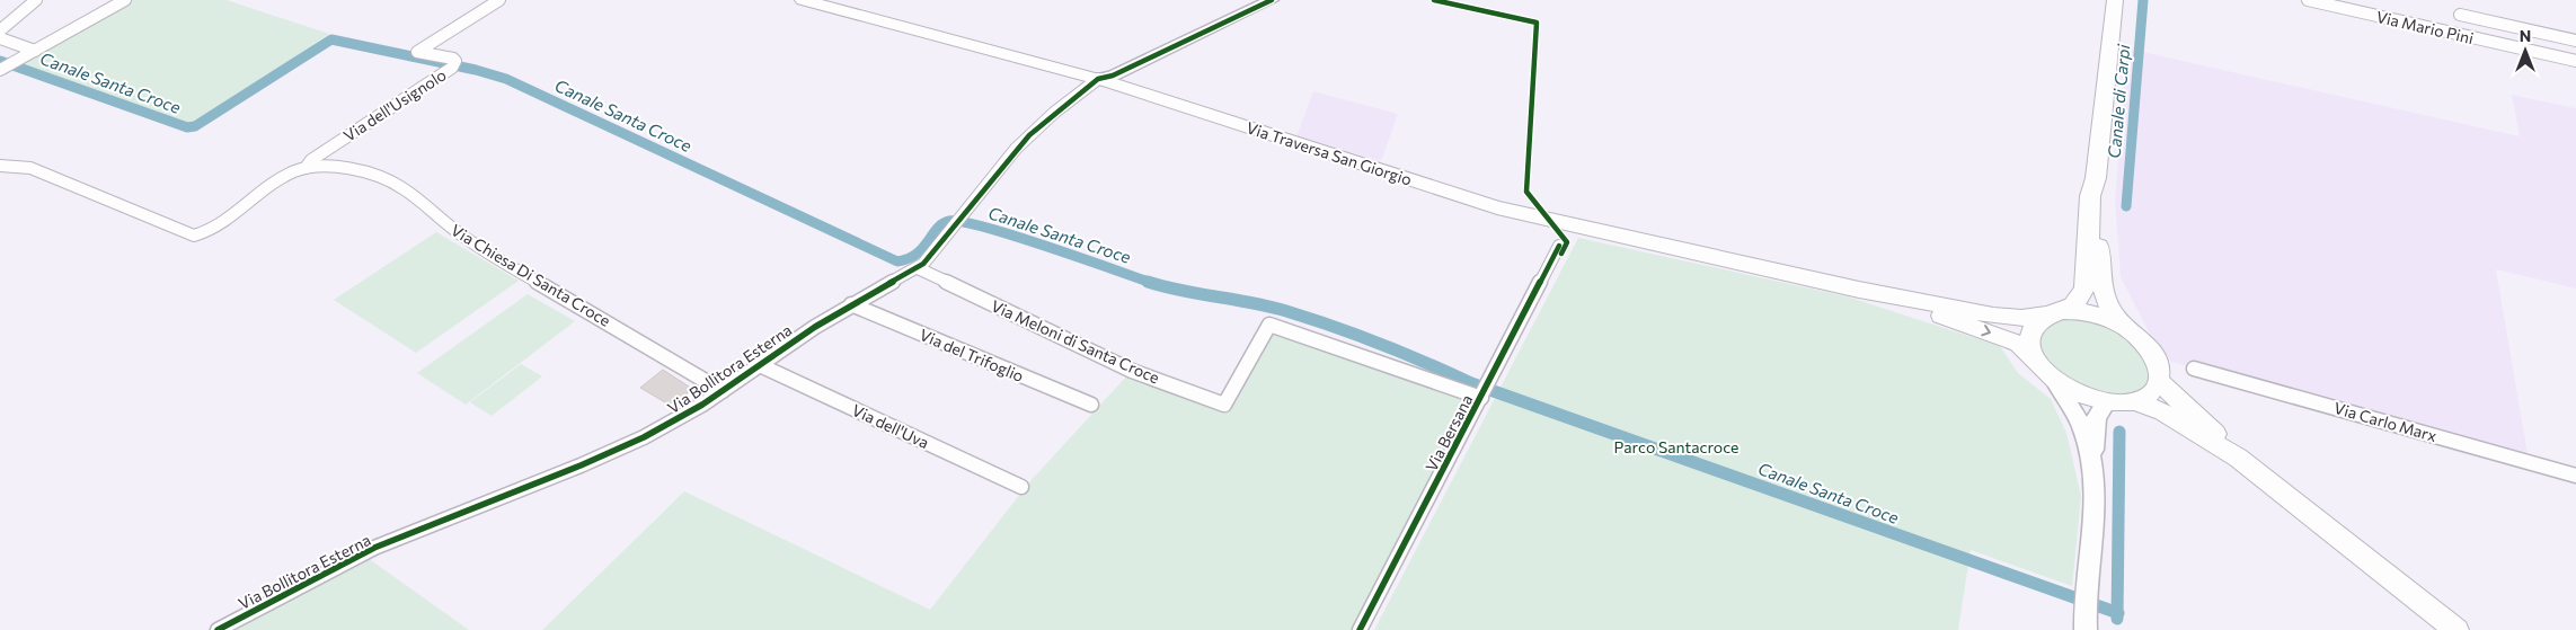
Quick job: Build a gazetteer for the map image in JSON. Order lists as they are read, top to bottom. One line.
{"streets":{"main road":["Via Traversa San Giorgio"],"street":["Via Mario Pini","Via dell'Usignolo","Via Chiesa Di Santa Croce","Via Meloni di Santa Croce","Via del Trifoglio","Via Bollitora Esterna","Via Carlo Marx","Via dell'Uva","Via Bersana"]},"crossings":[["Via dell'Usignolo","Via Chiesa Di Santa Croce"],["Via Traversa San Giorgio","Via Bollitora Esterna"],["Via Chiesa Di Santa Croce","Via Bollitora Esterna"],["Via Meloni di Santa Croce","Via Bollitora Esterna"],["Via Meloni di Santa Croce","Via Bersana"],["Via del Trifoglio","Via Bollitora Esterna"],["Via Bollitora Esterna","Via dell'Uva"]],"water":["Canale Santa Croce","Canale di Carpi"],"parks":["Parco Santacroce"],"north":"top"}
